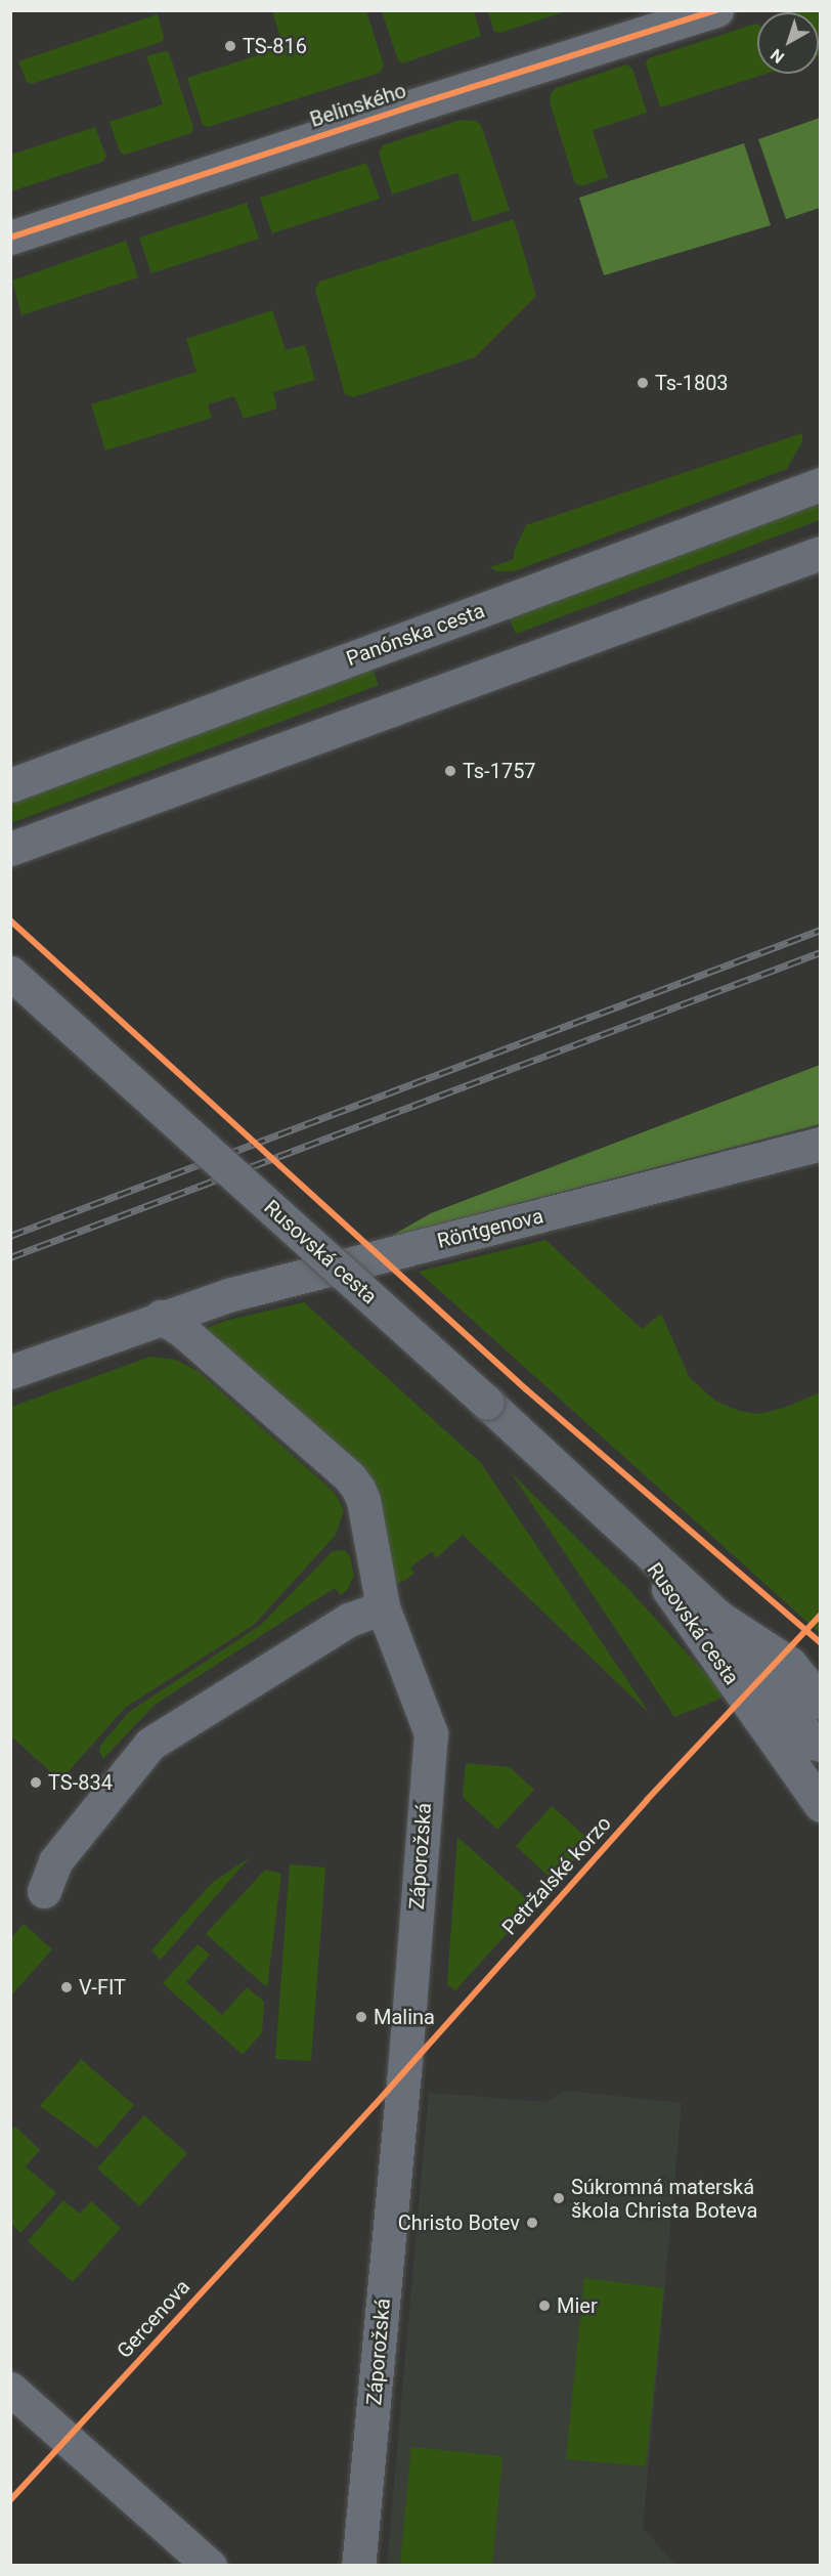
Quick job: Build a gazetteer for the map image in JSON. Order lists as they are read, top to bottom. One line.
{"streets":{"main road":["Panónska cesta"],"street":["Belinského","Röntgenova","Rusovská cesta","Záporožská"],"cycle path":["Petržalské korzo"]},"places":["TS-816","Ts-1803","Ts-1757","TS-834","V-FIT","Malina","Súkromná materská škola Christa Boteva","Christo Botev","Mier"],"north":"bottom left"}
